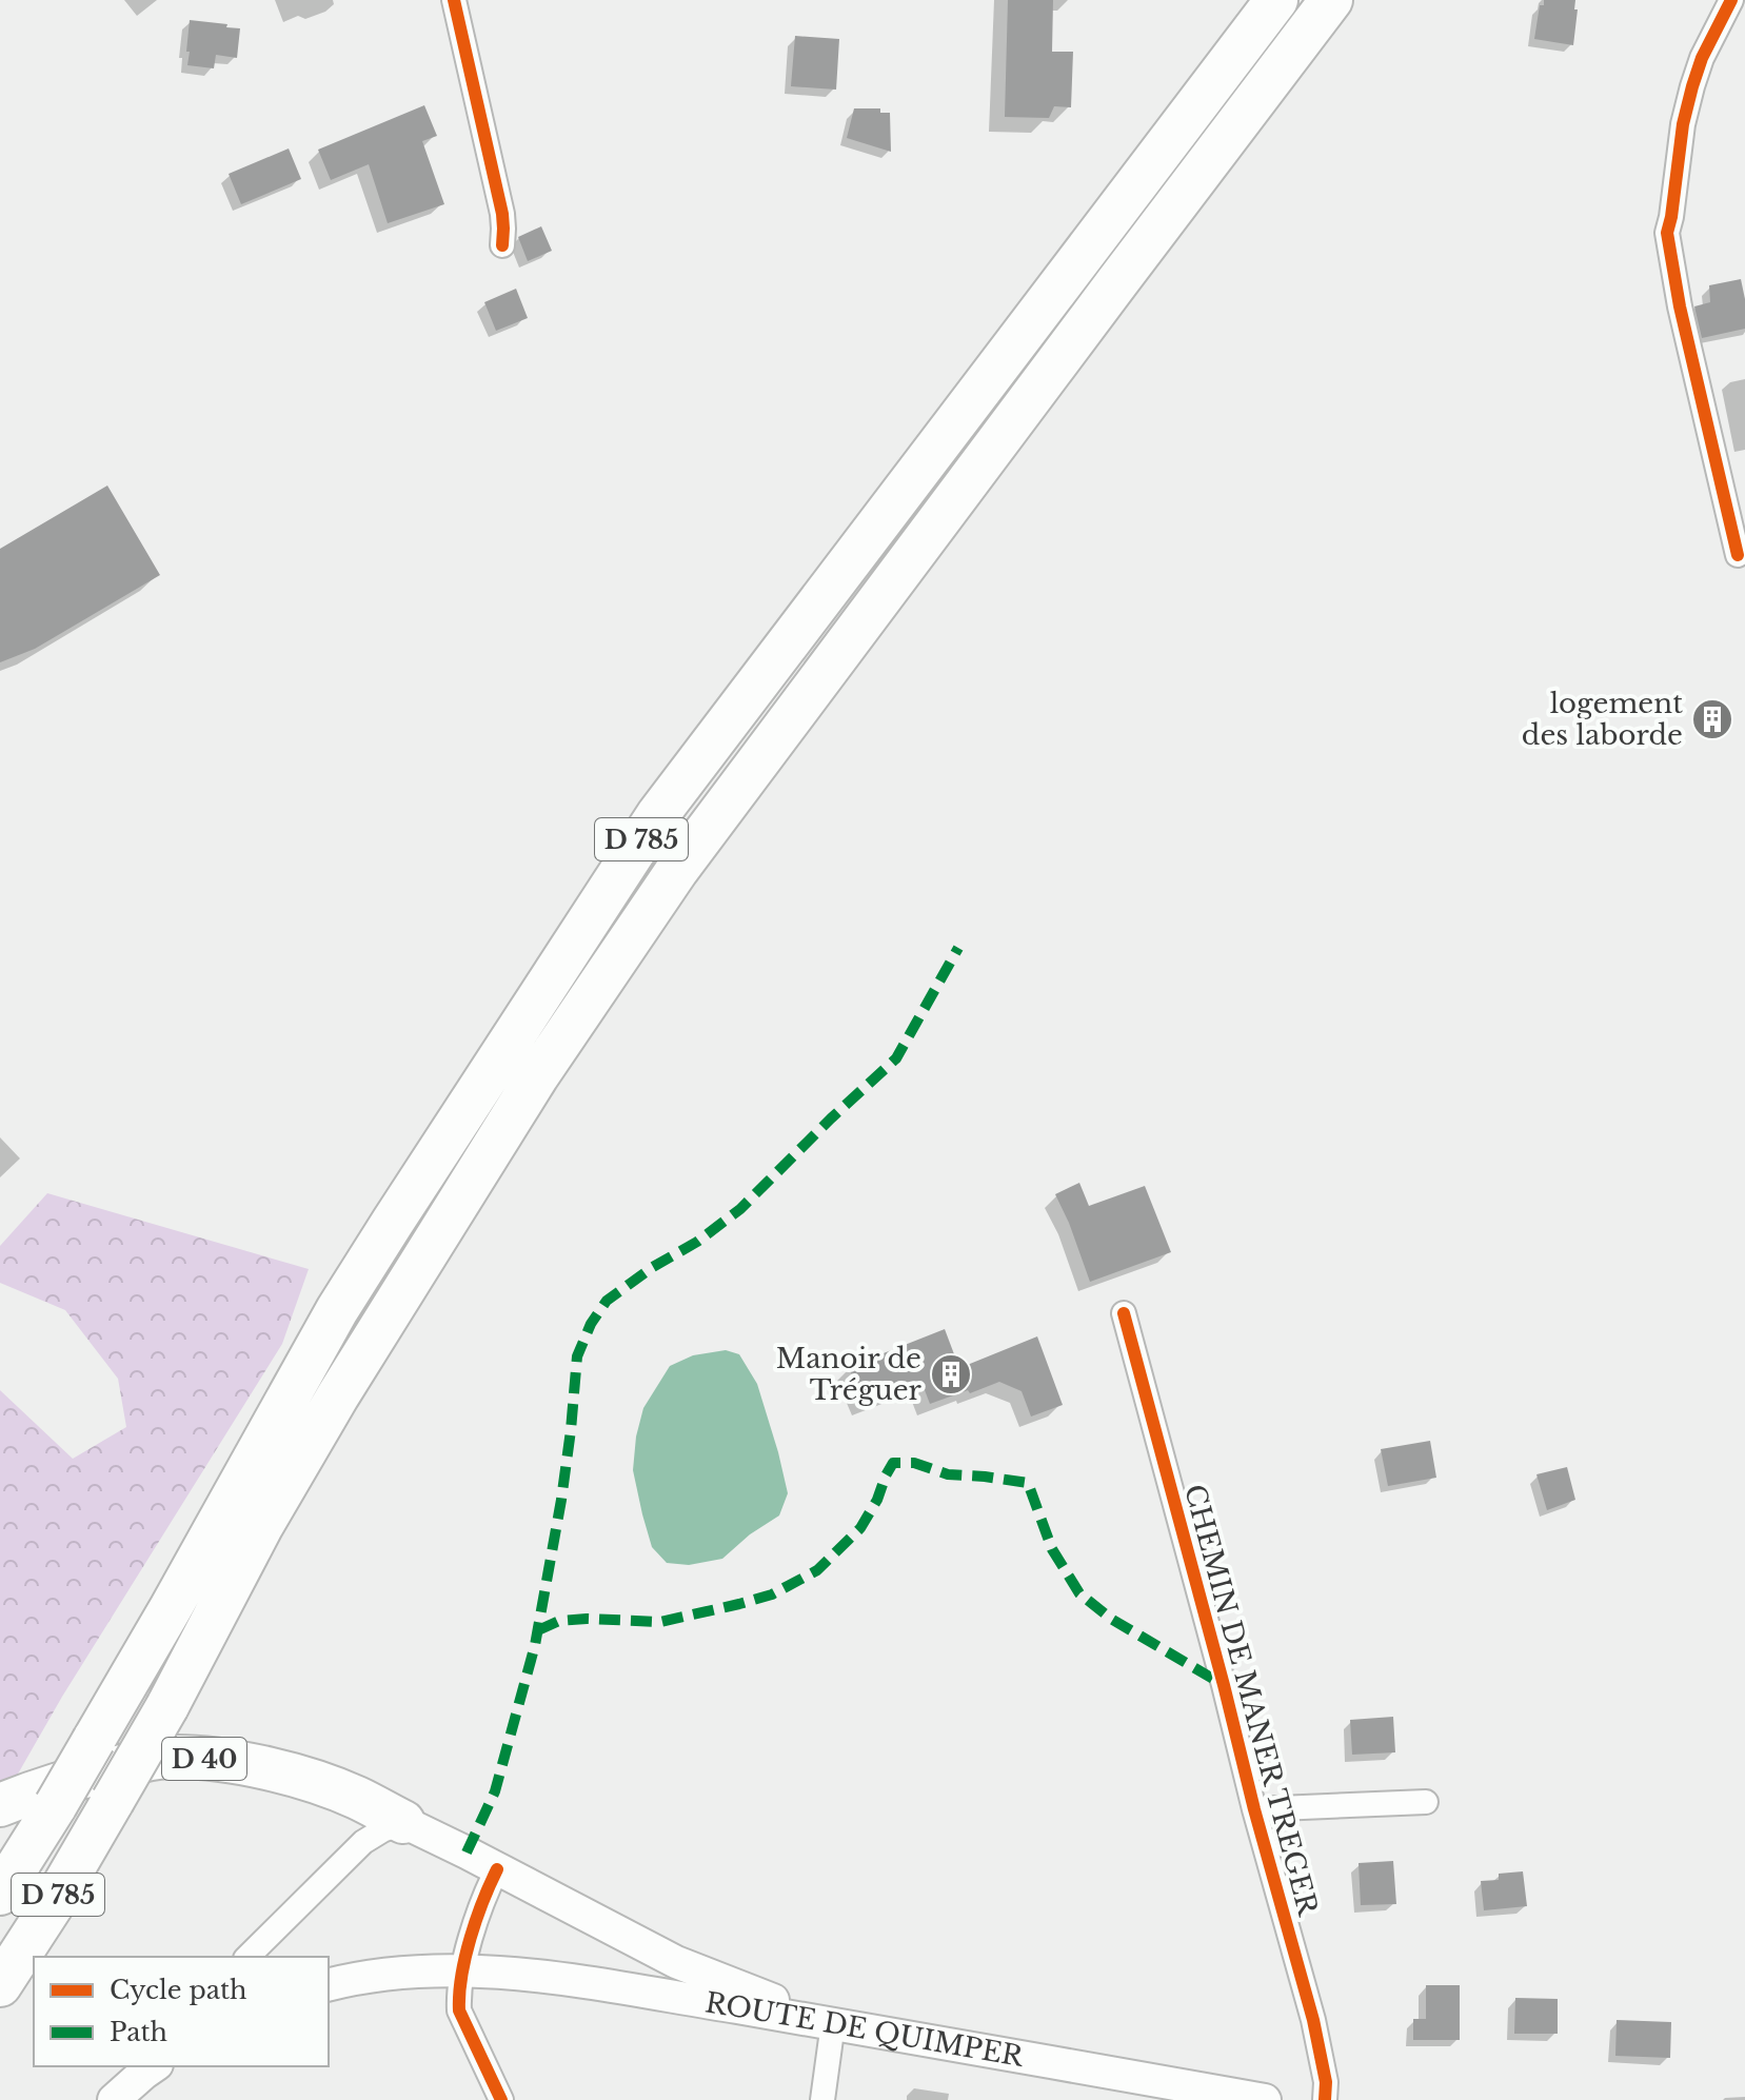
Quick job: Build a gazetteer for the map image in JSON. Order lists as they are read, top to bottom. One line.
{"streets":{"highway":["D 785","D 40"],"main road":["ROUTE DE QUIMPER"],"street":["CHEMIN DE MANER TREGER"]},"crossings":[["D 40","ROUTE DE QUIMPER"]],"places":{"building":["logement des laborde","Manoir de Tréguer"]},"legend":["Cycle path","Path"]}
